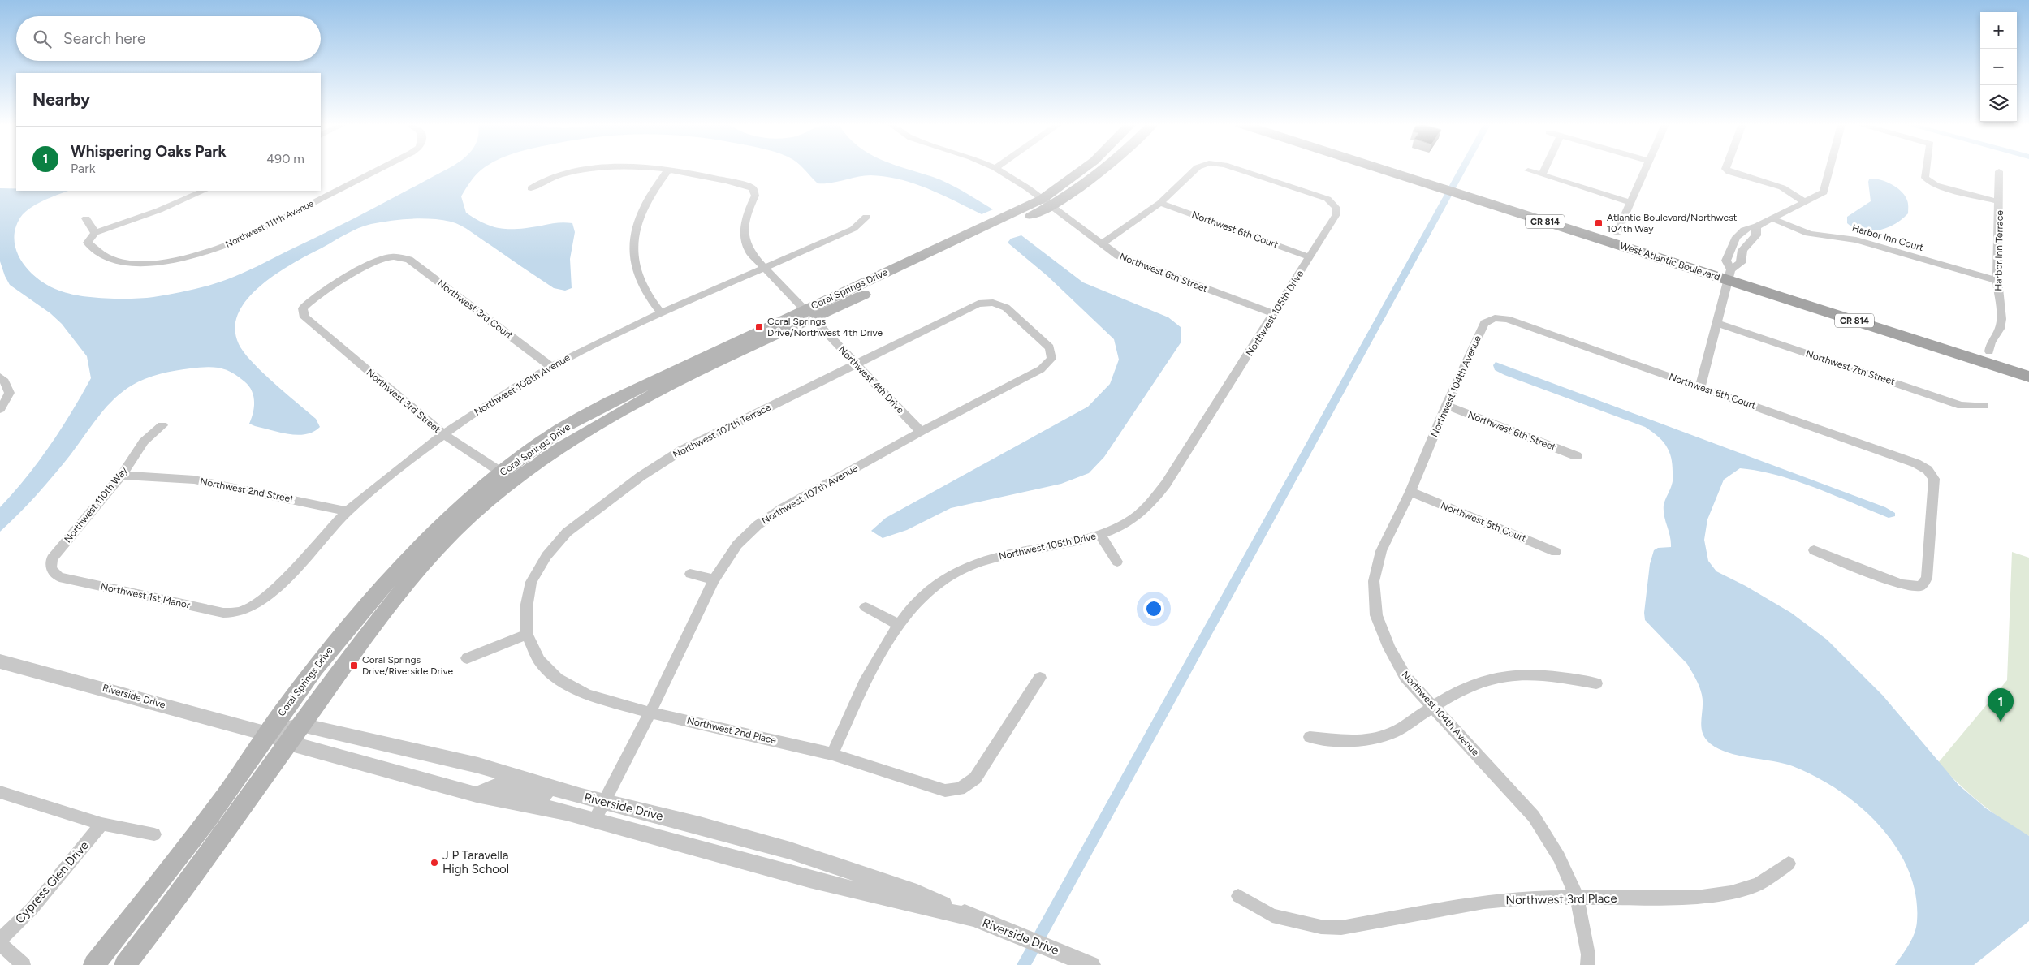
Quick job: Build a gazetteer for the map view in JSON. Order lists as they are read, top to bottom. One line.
{"streets":{"main road":["CR 814","West Atlantic Boulevard","Coral Springs Drive"],"street":["Northwest 111th Avenue","Northwest 6th Court","Harbor Inn Court","Harbor Inn Terrace","Northwest 6th Street","Northwest 3rd Court","Northwest 105th Drive","Northwest 7th Street","Northwest 4th Drive","Northwest 108th Avenue","Northwest 104th Avenue","Northwest 3rd Street","Northwest 107th Terrace","Northwest 2nd Street","Northwest 107th Avenue","Northwest 110th Way","Northwest 5th Court","Northwest 1st Manor","Riverside Drive","Northwest 2nd Place","Cypress Glen Drive","Northwest 3rd Place"]},"crossings":[["Northwest 6th Court","Northwest 105th Drive"],["Northwest 6th Court","Northwest 104th Avenue"],["Harbor Inn Court","Harbor Inn Terrace"],["Harbor Inn Terrace","West Atlantic Boulevard"],["Northwest 6th Street","Coral Springs Drive"],["Northwest 6th Street","Northwest 105th Drive"],["Northwest 6th Street","Northwest 104th Avenue"],["Coral Springs Drive","Northwest 4th Drive"],["Coral Springs Drive","Northwest 3rd Street"],["Coral Springs Drive","Riverside Drive"],["Northwest 3rd Court","Northwest 108th Avenue"],["Northwest 3rd Court","Northwest 3rd Street"],["Northwest 105th Drive","Northwest 2nd Place"],["Northwest 4th Drive","Northwest 108th Avenue"],["Northwest 4th Drive","Northwest 107th Terrace"],["Northwest 4th Drive","Northwest 107th Avenue"],["Northwest 108th Avenue","Northwest 3rd Street"],["Northwest 108th Avenue","Northwest 2nd Street"],["Northwest 108th Avenue","Northwest 1st Manor"],["Northwest 104th Avenue","Northwest 5th Court"],["Northwest 104th Avenue","Northwest 3rd Place"],["Northwest 107th Terrace","Northwest 107th Avenue"],["Northwest 107th Terrace","Northwest 2nd Place"],["Northwest 2nd Street","Northwest 110th Way"],["Northwest 107th Avenue","Riverside Drive"],["Northwest 107th Avenue","Northwest 2nd Place"],["Northwest 110th Way","Northwest 1st Manor"]],"places":{"transit":["Atlantic Boulevard/Northwest 104th Way","Coral Springs Drive/Northwest 4th Drive","Coral Springs Drive/Riverside Drive"],"other":["J P Taravella High School"]},"page":{"map_buttons":["+","−"],"search":"Search here","heading":"Nearby","list":[{"mark":"1","name":"Whispering Oaks Park","note":"Park","value":"490 m"}],"pins":"1"}}
